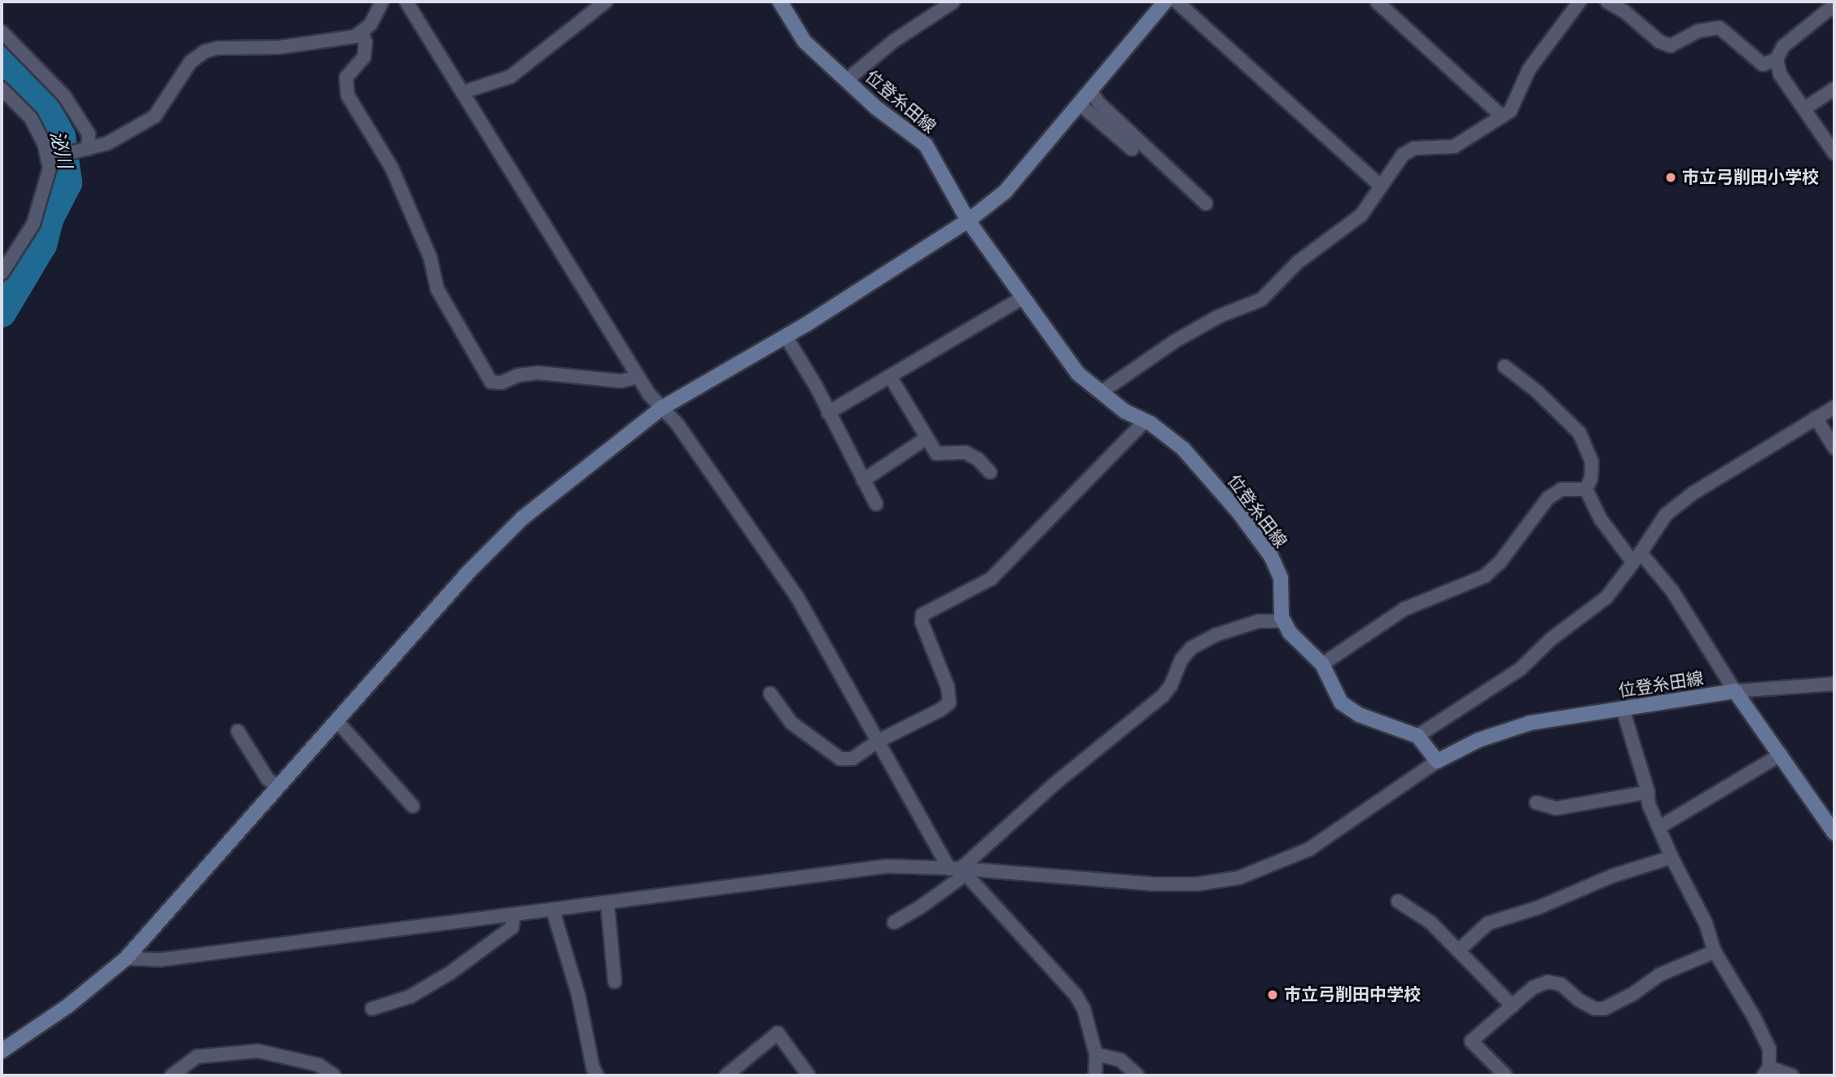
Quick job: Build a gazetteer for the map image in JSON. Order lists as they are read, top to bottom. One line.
{"streets":{"street":["位登糸田線"]},"water":["泌川"],"places":["市立弓削田小学校","市立弓削田中学校"]}
